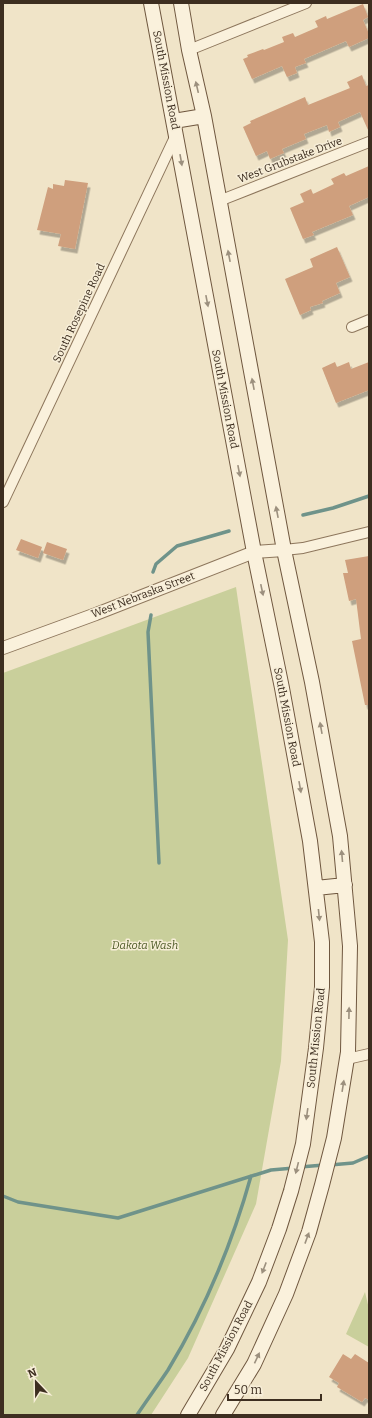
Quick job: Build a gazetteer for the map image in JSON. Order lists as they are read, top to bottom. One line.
{"streets":{"main road":["South Mission Road"],"street":["West Grubstake Drive","South Rosepine Road","West Nebraska Street"]},"crossings":[["South Mission Road","South Rosepine Road"],["South Mission Road","West Nebraska Street"]],"parks":["Dakota Wash"],"scale_bar":"50 m","north":"top"}
